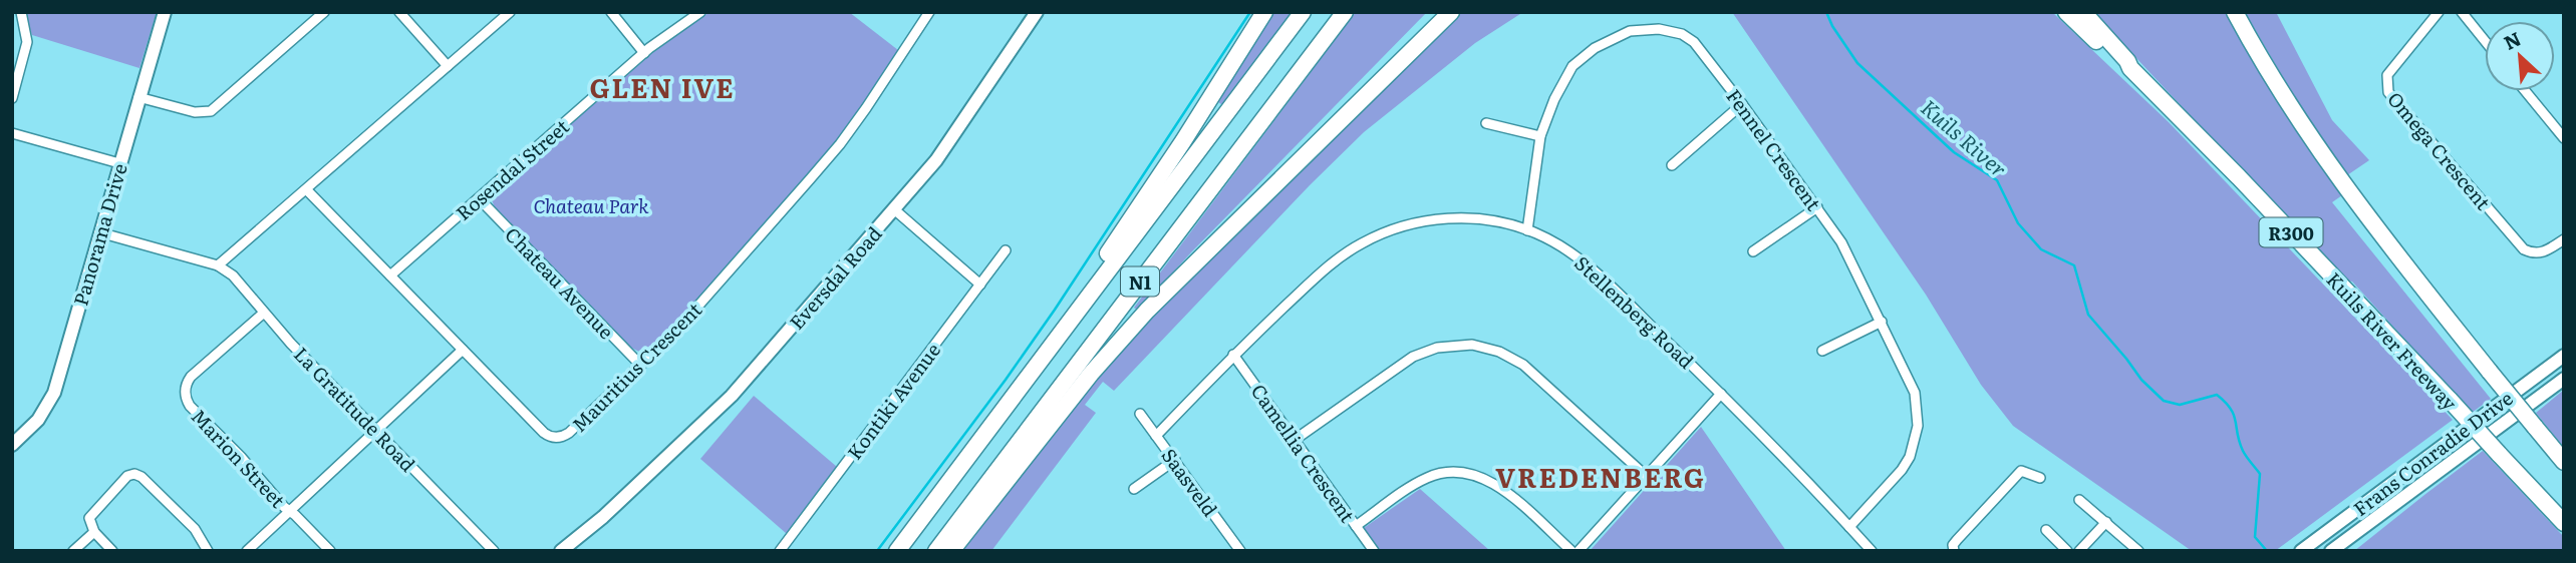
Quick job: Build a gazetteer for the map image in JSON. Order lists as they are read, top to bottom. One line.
{"streets":{"highway":["R300","N1","Kuils River Freeway"],"street":["Fennel Crescent","Omega Crescent","Rosendal Street","Panorama Drive","Eversdal Road","Chateau Avenue","Stellenberg Road","Mauritius Crescent","Kontiki Avenue","La Gratitude Road","Camellia Crescent","Frans Conradie Drive","Marion Street","Saasveld"]},"crossings":[["Fennel Crescent","Stellenberg Road"],["Rosendal Street","Chateau Avenue"],["Rosendal Street","Mauritius Crescent"],["Chateau Avenue","Mauritius Crescent"],["Stellenberg Road","Camellia Crescent"],["Stellenberg Road","Saasveld"],["La Gratitude Road","Marion Street"]],"districts":["GLEN IVE","VREDENBERG"],"water":["Kuils River"],"parks":["Chateau Park"],"north":"top left"}
